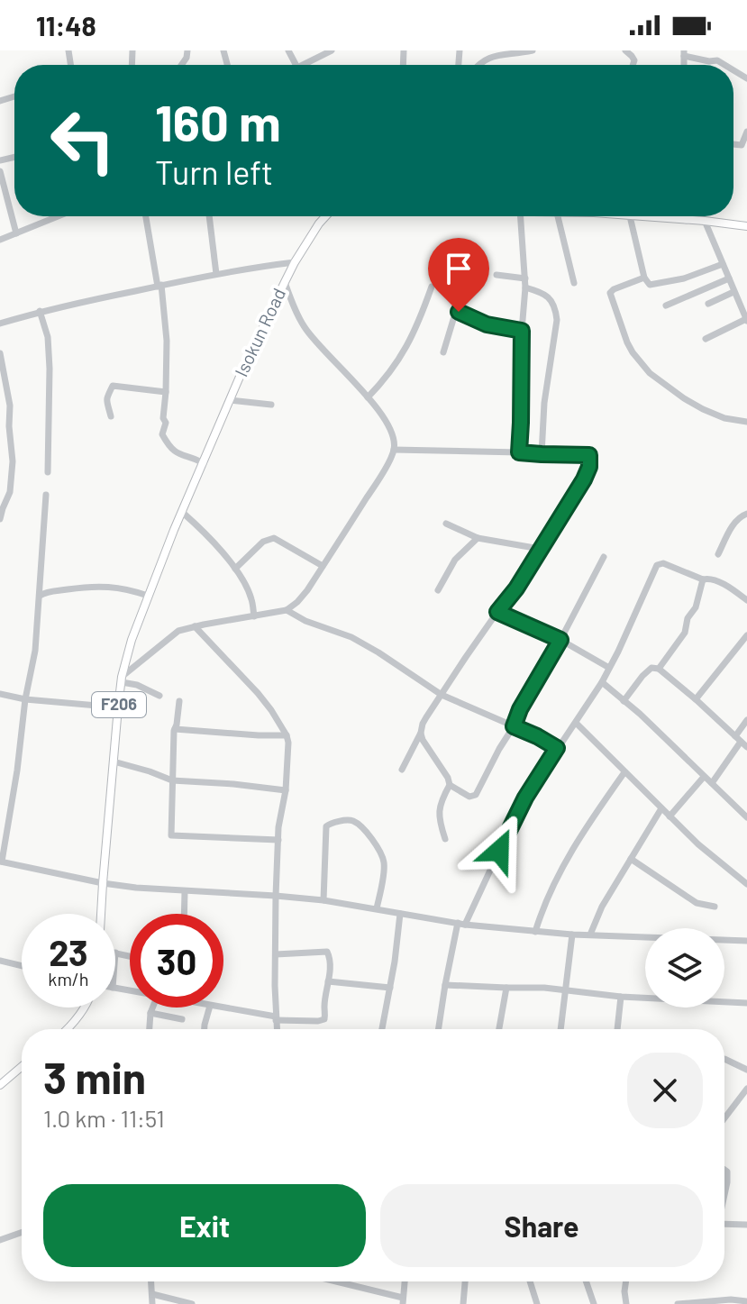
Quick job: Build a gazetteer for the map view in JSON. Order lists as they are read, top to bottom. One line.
{"streets":{"main road":["Isokun Road","F206"]},"crossings":[["Isokun Road","F206"]],"page":{"status":"11:48","turn":["160 m","Turn left"],"speed":"23 km/h","limit":"30","heading":["3 min","1.0 km · 11:51"],"buttons":["Exit","Share"]}}
